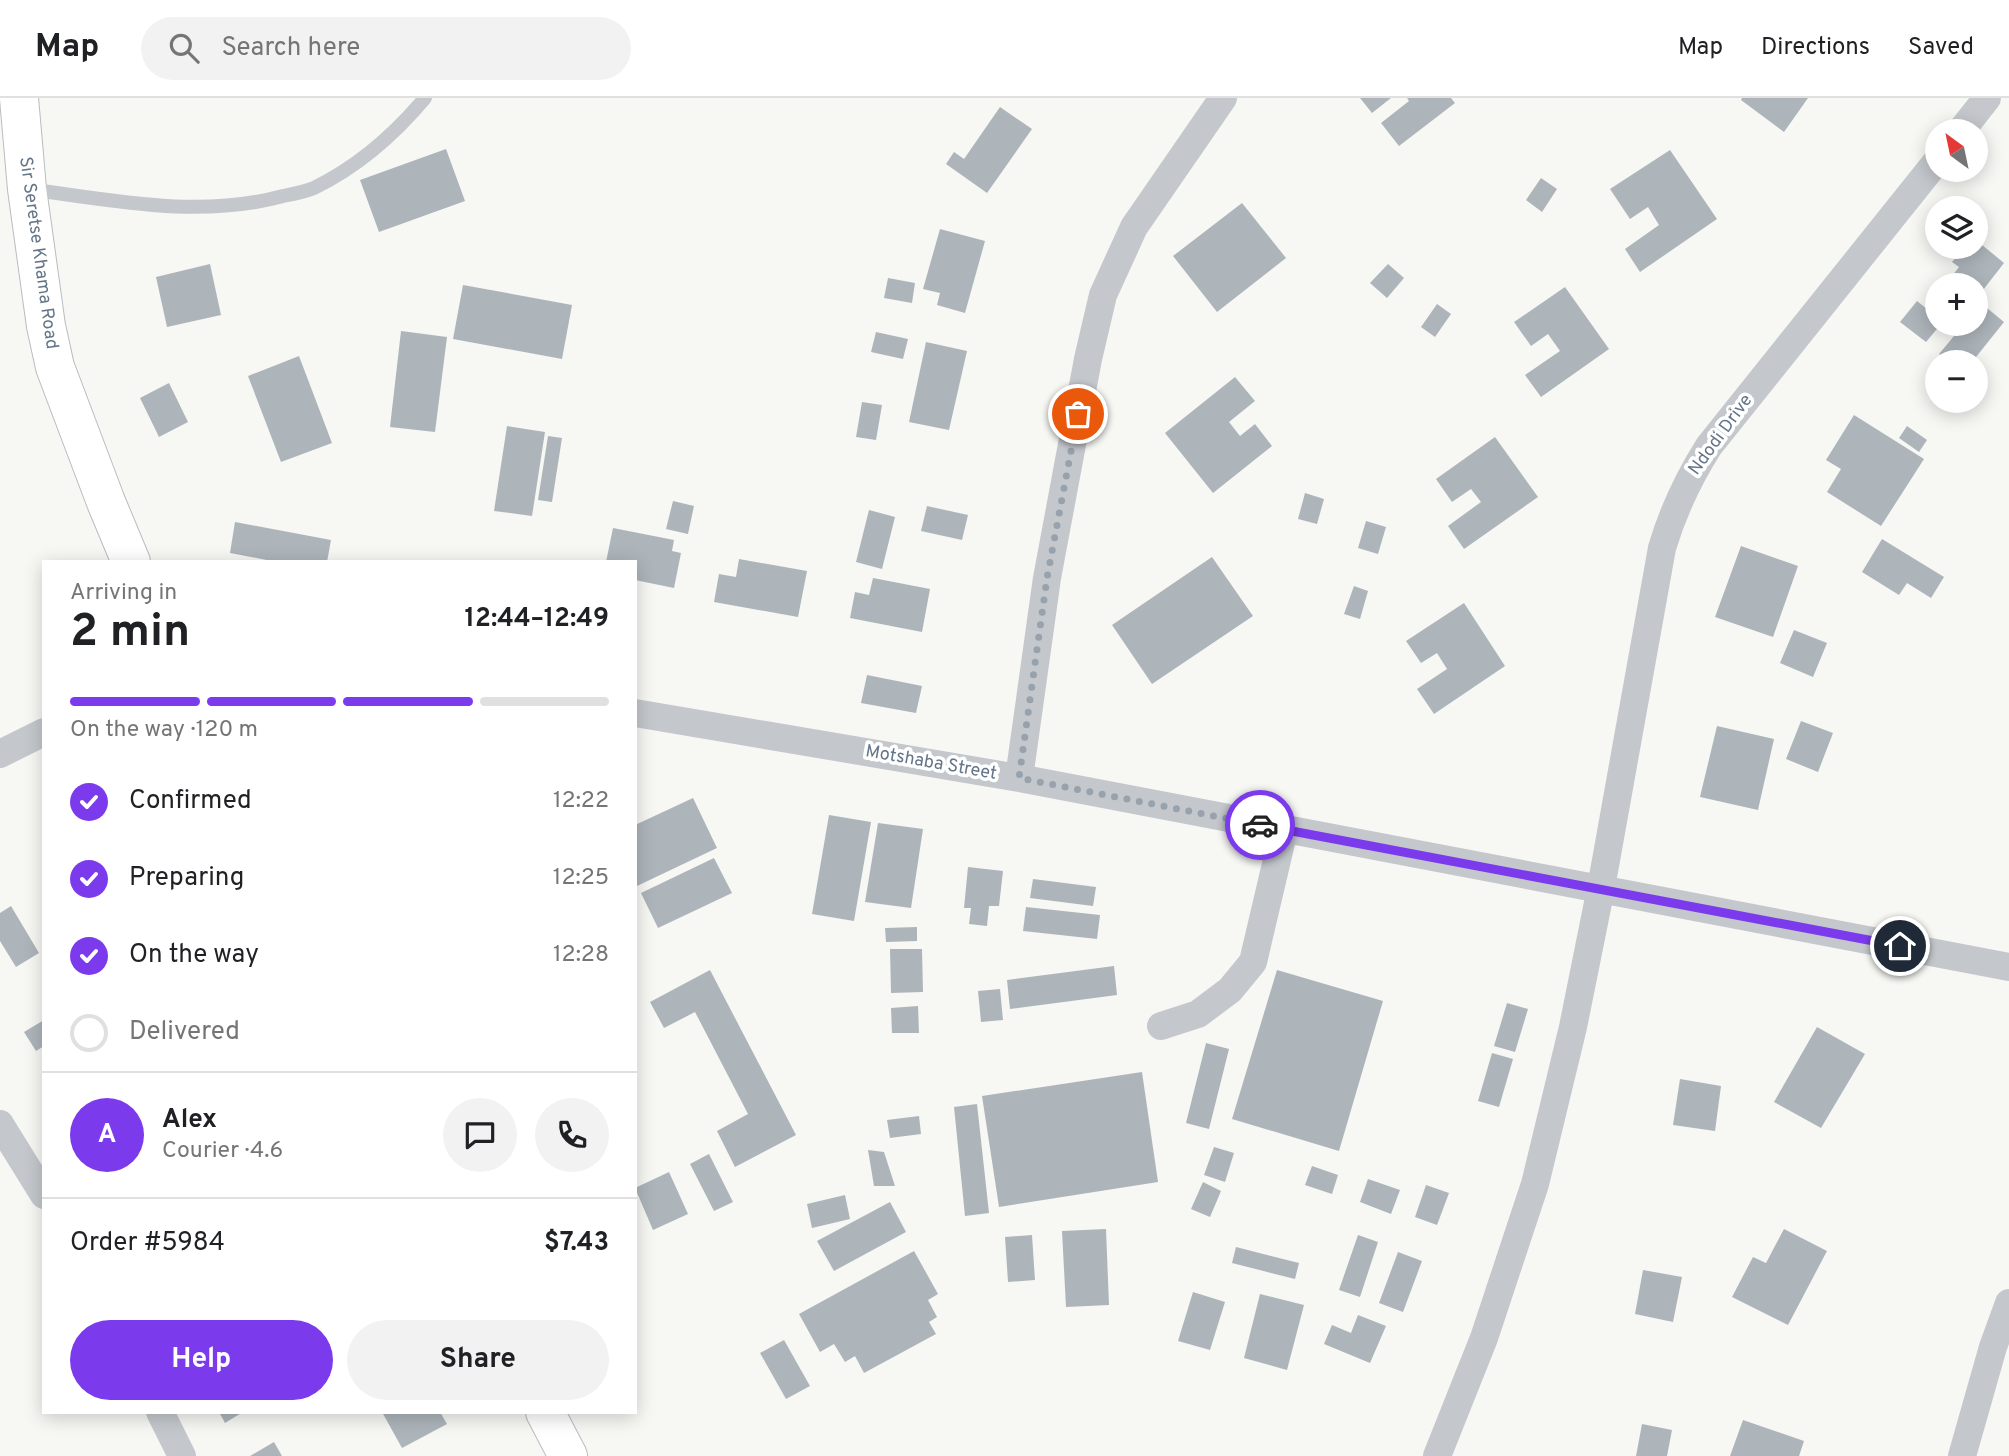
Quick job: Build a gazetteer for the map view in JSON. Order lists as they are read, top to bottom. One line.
{"streets":{"main road":["Sir Seretse Khama Road"],"street":["Ndodi Drive","Motshaba Street"]},"crossings":[["Ndodi Drive","Motshaba Street"]],"north":"top left","page":{"header":"Map","search":"Search here","nav":["Map","Directions","Saved"],"map_buttons":["+","−"],"heading":["2 min","Arriving in","12:44–12:49"],"panel":["Alex","Courier · 4.6","Order #5984","$7.43"],"bar":"On the way · 120 m","list":[["Confirmed","12:22"],["Preparing","12:25"],["On the way","12:28"],"Delivered"],"round":"A","buttons":["Help","Share"]}}
